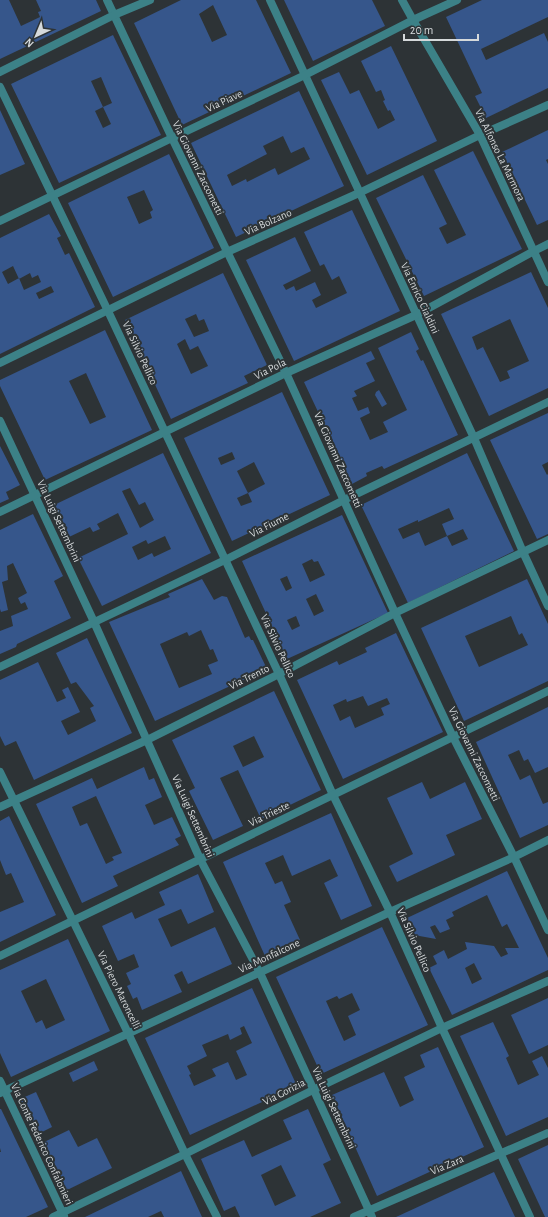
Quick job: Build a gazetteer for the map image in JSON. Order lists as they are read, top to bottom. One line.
{"streets":{"street":["Via Piave","Via Alfonso La Marmora","Via Giovanni Zaccometti","Via Bolzano","Via Enrico Cialdini","Via Silvio Pellico","Via Pola","Via Luigi Settembrini","Via Fiume","Via Trento","Via Trieste","Via Monfalcone","Via Piero Maroncelli","Via Gorizia","Via Conte Federico Confalonieri","Via Zara"]},"crossings":[["Via Piave","Via Alfonso La Marmora"],["Via Piave","Via Giovanni Zaccometti"],["Via Piave","Via Enrico Cialdini"],["Via Piave","Via Silvio Pellico"],["Via Alfonso La Marmora","Via Bolzano"],["Via Alfonso La Marmora","Via Pola"],["Via Giovanni Zaccometti","Via Bolzano"],["Via Giovanni Zaccometti","Via Pola"],["Via Giovanni Zaccometti","Via Fiume"],["Via Giovanni Zaccometti","Via Trento"],["Via Giovanni Zaccometti","Via Trieste"],["Via Giovanni Zaccometti","Via Monfalcone"],["Via Bolzano","Via Enrico Cialdini"],["Via Bolzano","Via Silvio Pellico"],["Via Enrico Cialdini","Via Pola"],["Via Enrico Cialdini","Via Fiume"],["Via Enrico Cialdini","Via Trento"],["Via Silvio Pellico","Via Pola"],["Via Silvio Pellico","Via Fiume"],["Via Silvio Pellico","Via Trento"],["Via Silvio Pellico","Via Trieste"],["Via Silvio Pellico","Via Monfalcone"],["Via Silvio Pellico","Via Gorizia"],["Via Silvio Pellico","Via Zara"],["Via Pola","Via Luigi Settembrini"],["Via Luigi Settembrini","Via Fiume"],["Via Luigi Settembrini","Via Trento"],["Via Luigi Settembrini","Via Trieste"],["Via Luigi Settembrini","Via Monfalcone"],["Via Luigi Settembrini","Via Gorizia"],["Via Luigi Settembrini","Via Zara"],["Via Trento","Via Piero Maroncelli"],["Via Trieste","Via Piero Maroncelli"],["Via Monfalcone","Via Piero Maroncelli"],["Via Monfalcone","Via Conte Federico Confalonieri"],["Via Piero Maroncelli","Via Gorizia"],["Via Gorizia","Via Conte Federico Confalonieri"]],"scale_bar":"20 m","north":"bottom left"}
